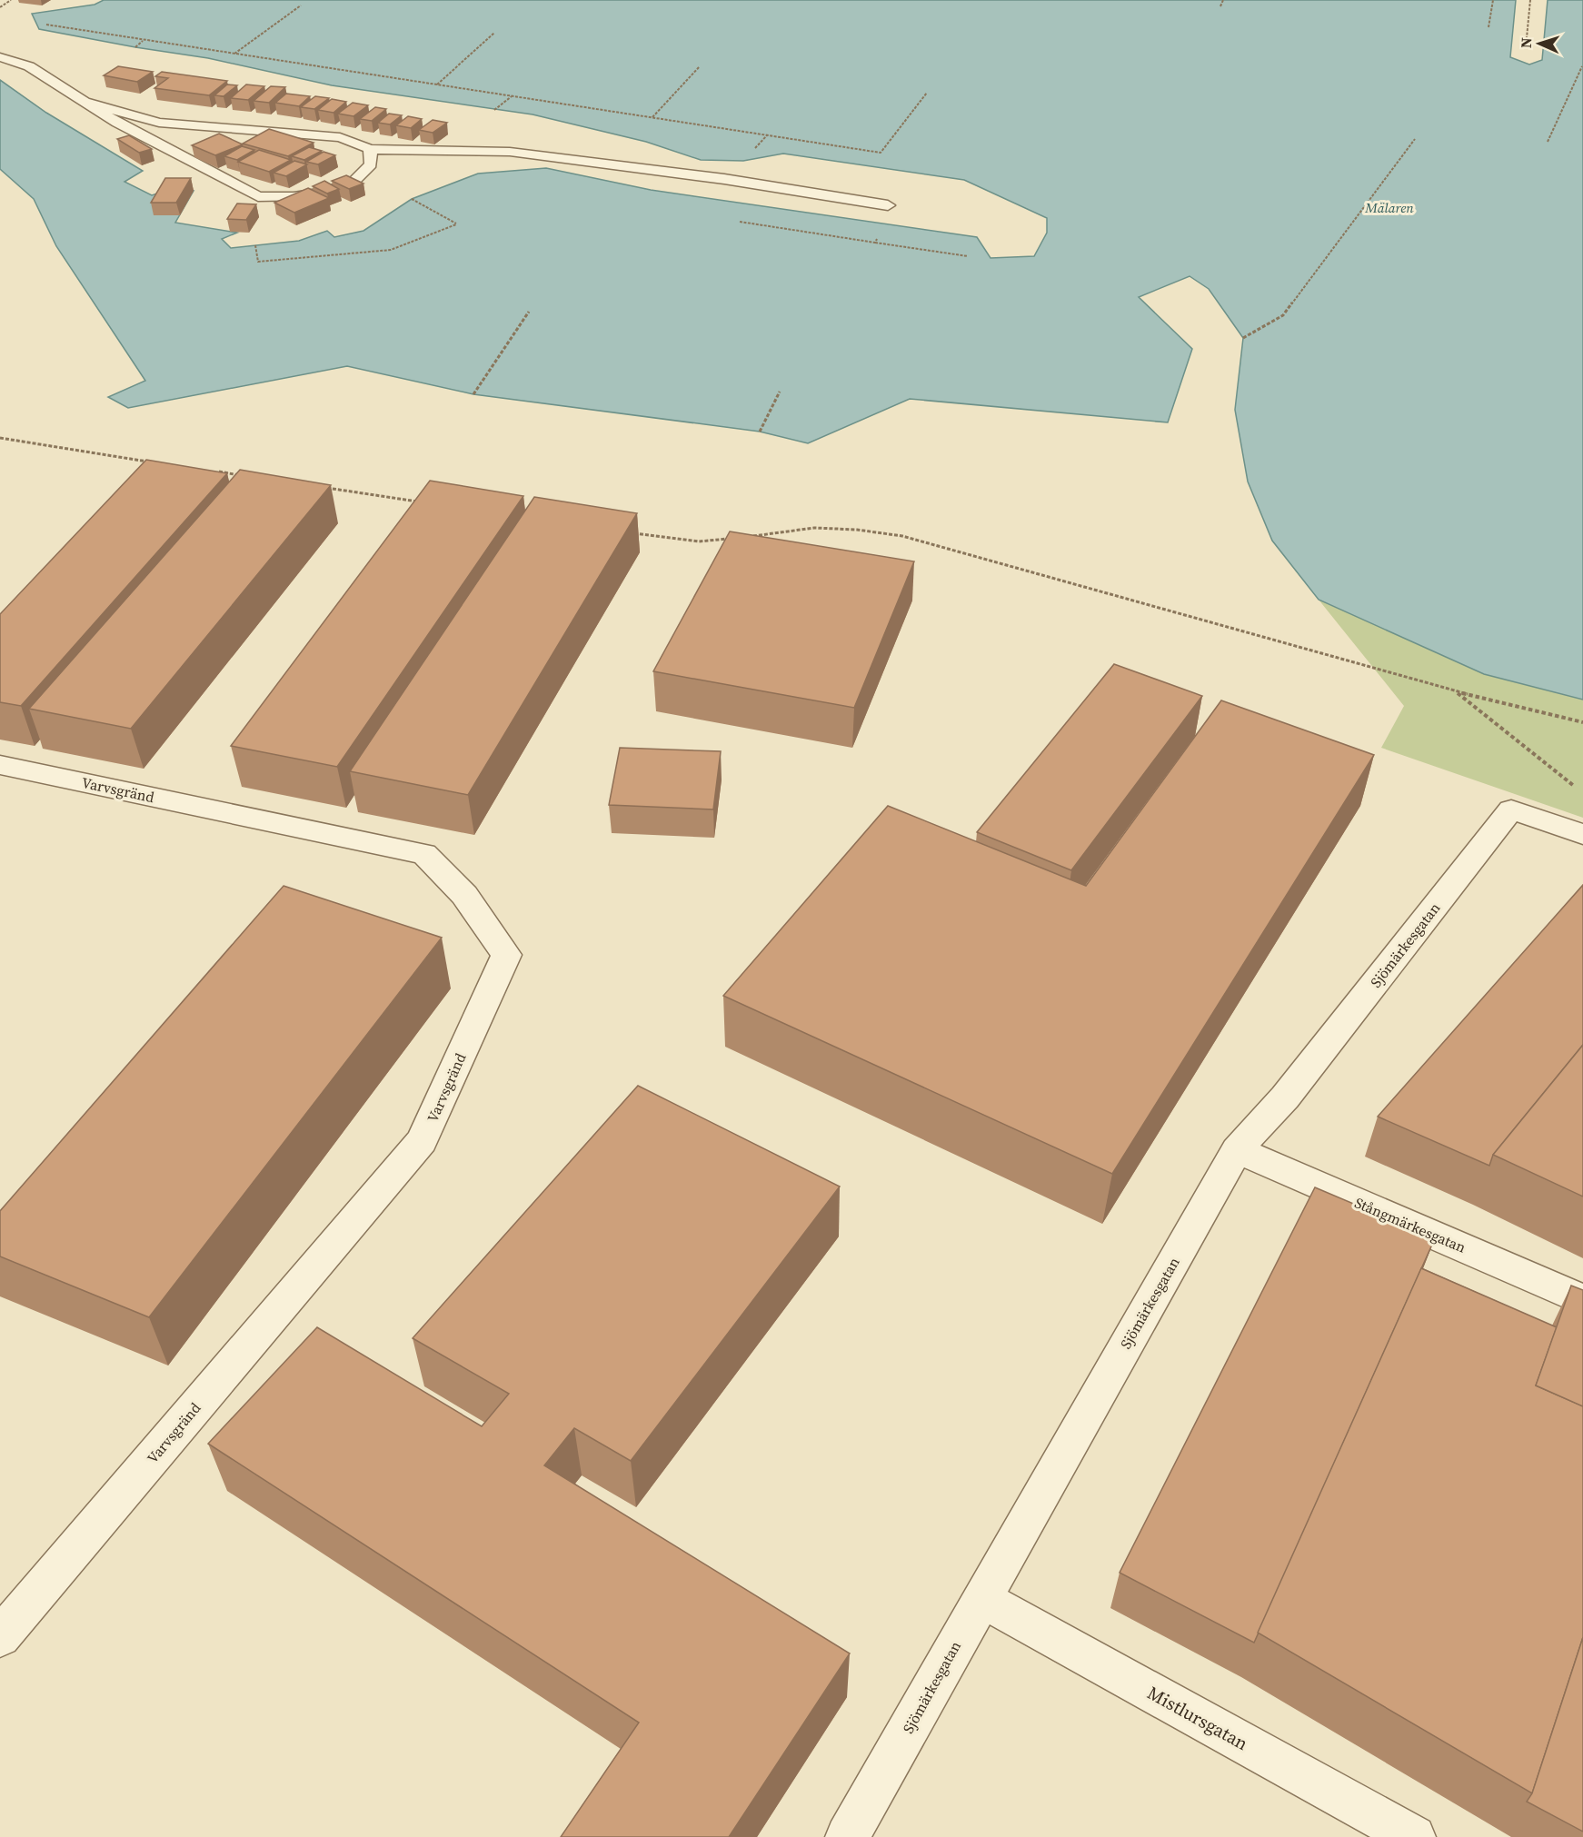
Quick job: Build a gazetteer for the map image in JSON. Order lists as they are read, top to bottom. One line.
{"streets":{"street":["Varvsgränd","Sjömärkesgatan","Stångmärkesgatan","Mistlursgatan"]},"crossings":[["Sjömärkesgatan","Stångmärkesgatan"],["Sjömärkesgatan","Mistlursgatan"]],"water":["Mälaren"],"north":"left"}
